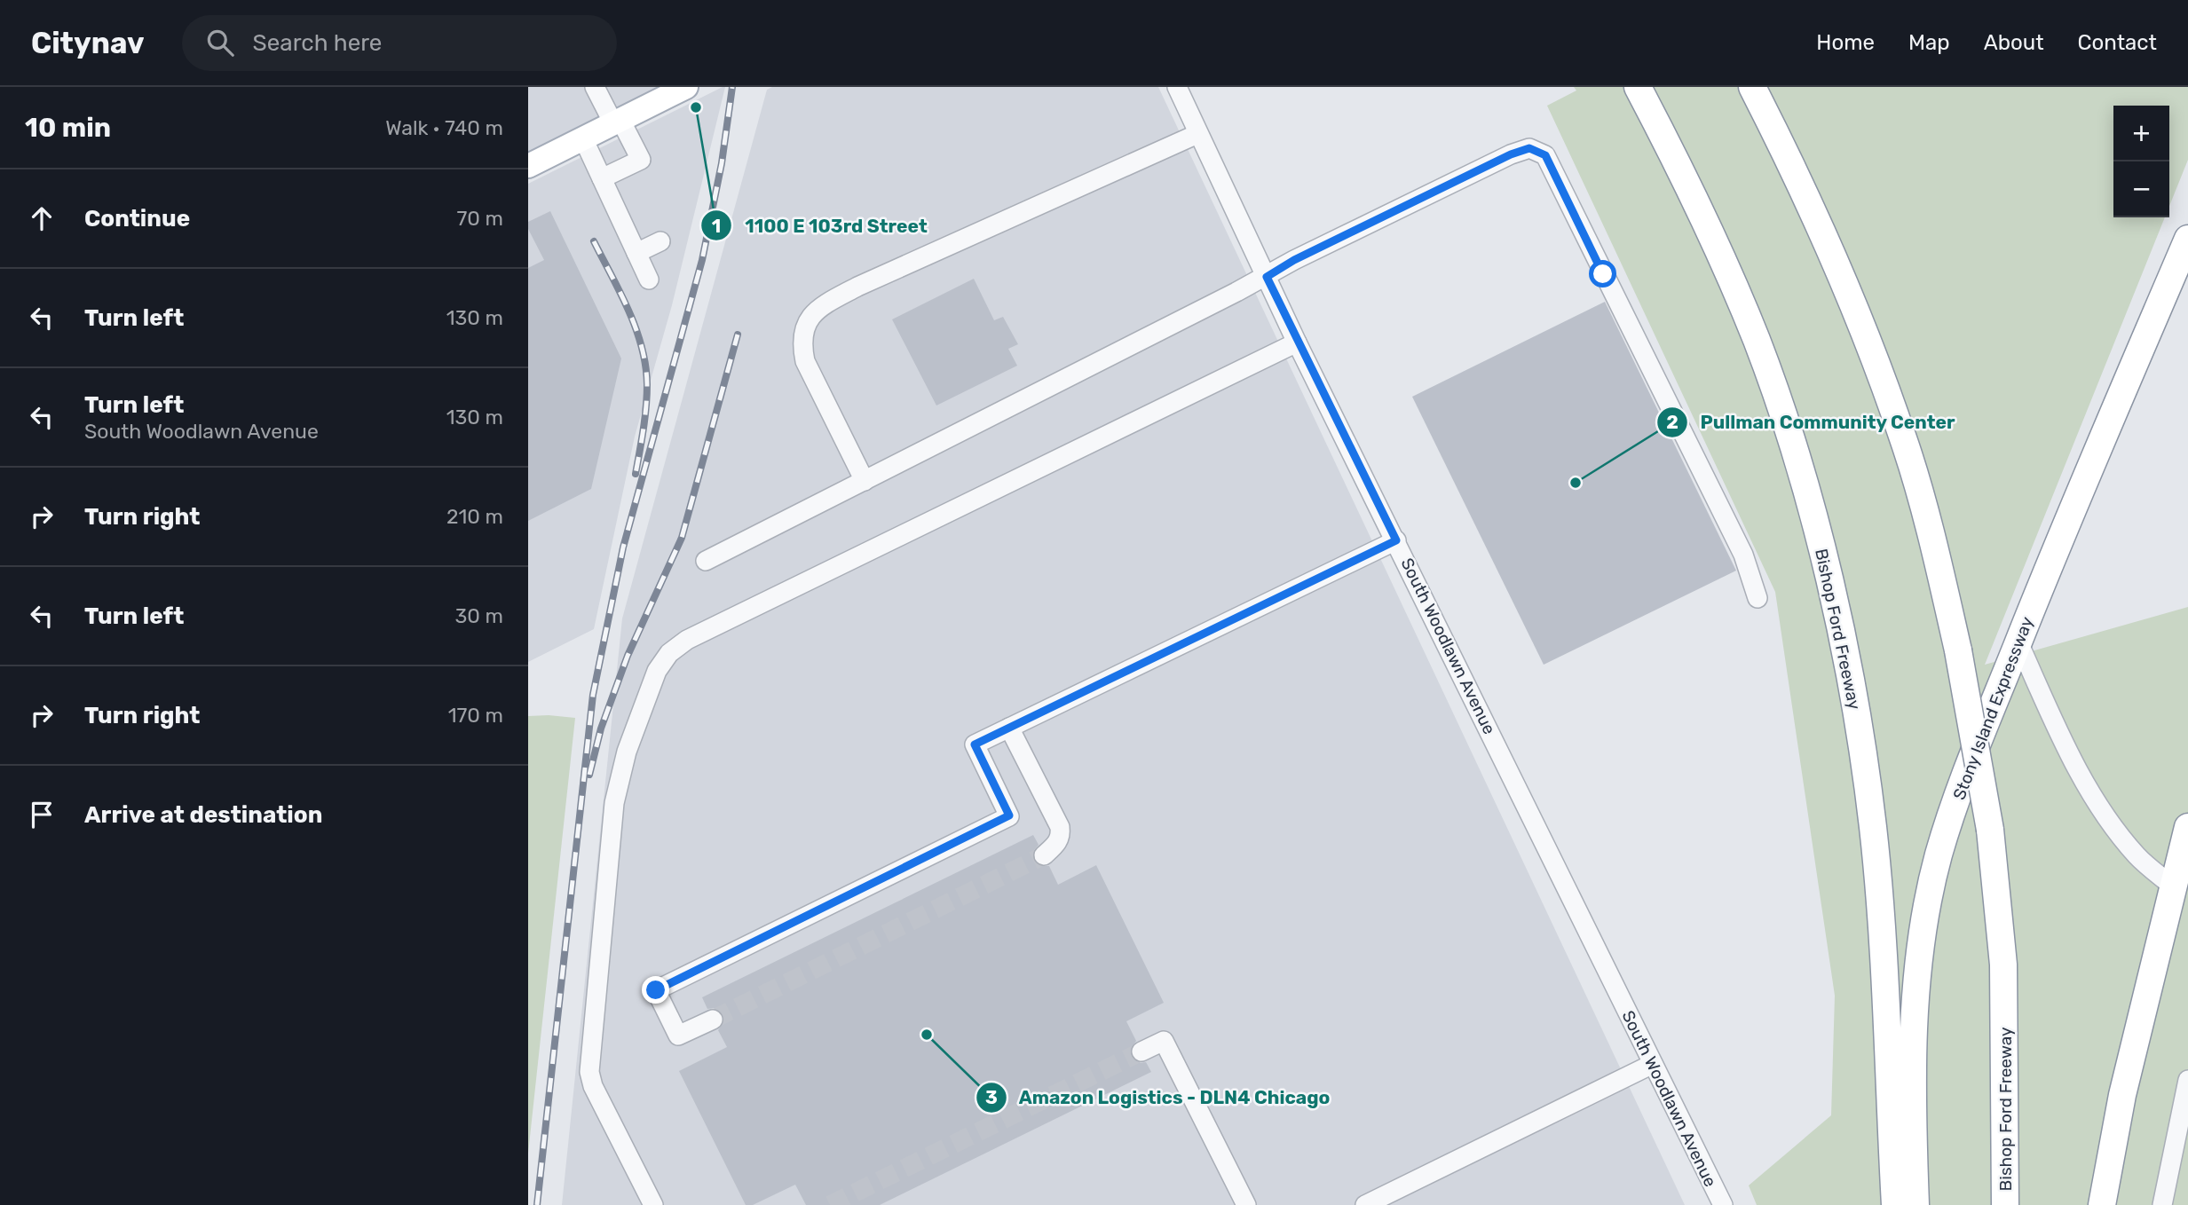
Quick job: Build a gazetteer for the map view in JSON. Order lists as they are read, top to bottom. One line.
{"streets":{"highway":["Bishop Ford Freeway","Stony Island Expressway"],"street":["South Woodlawn Avenue"]},"places":["1100 E 103rd Street","Pullman Community Center","Amazon Logistics - DLN4 Chicago"],"page":{"header":"Citynav","search":"Search here","nav":["Home","Map","About","Contact"],"heading":["10 min","Walk · 740 m"],"map_buttons":["+","−"],"list":[["Continue","70 m"],["Turn left","130 m"],["Turn left","South Woodlawn Avenue","130 m"],["Turn right","210 m"],["Turn left","30 m"],["Turn right","170 m"],"Arrive at destination"]}}
